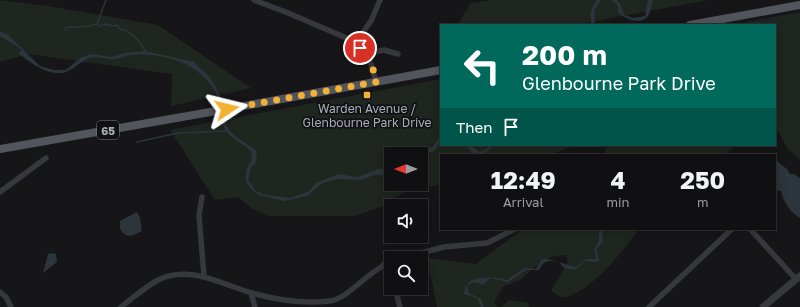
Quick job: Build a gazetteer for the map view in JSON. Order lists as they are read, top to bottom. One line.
{"streets":{"main road":["65"]},"places":{"transit":["Warden Avenue / Glenbourne Park Drive"]},"north":"left","page":{"turn":["200 m","Glenbourne Park Drive"],"then":"Then","eta":["12:49","Arrival","4","min","250","m"]}}
